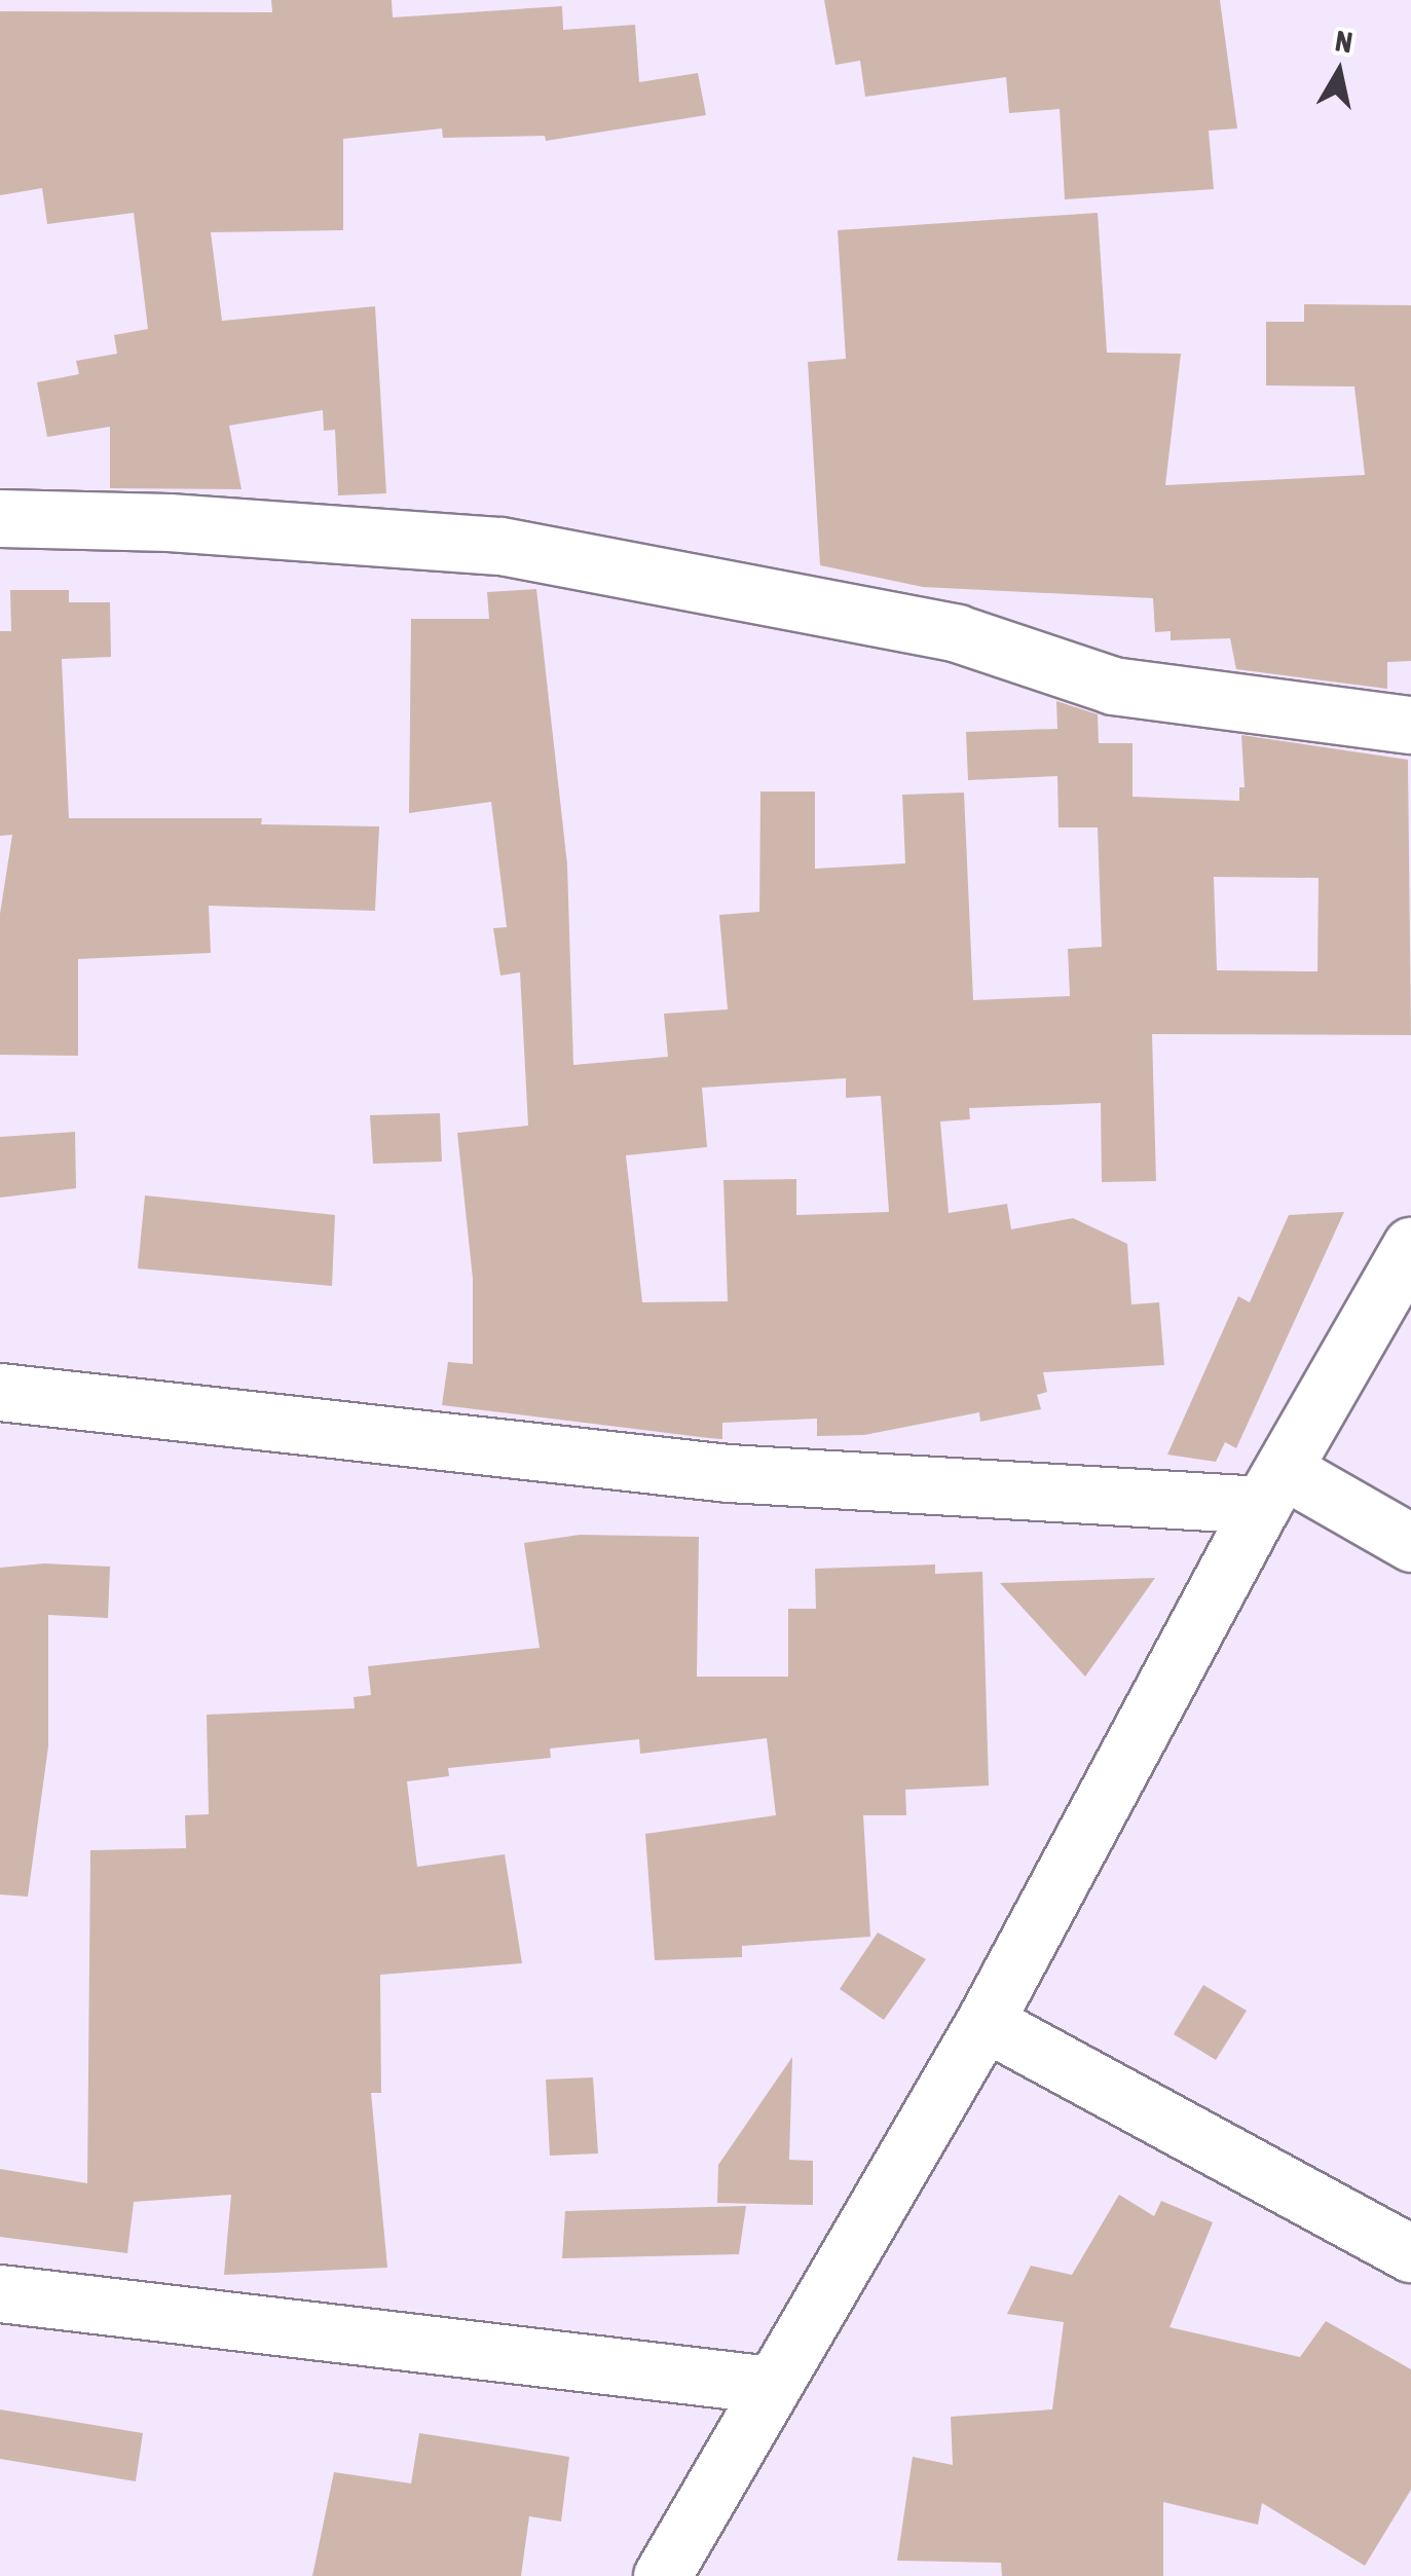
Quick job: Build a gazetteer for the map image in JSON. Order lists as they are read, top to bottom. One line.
{"north":"top"}
